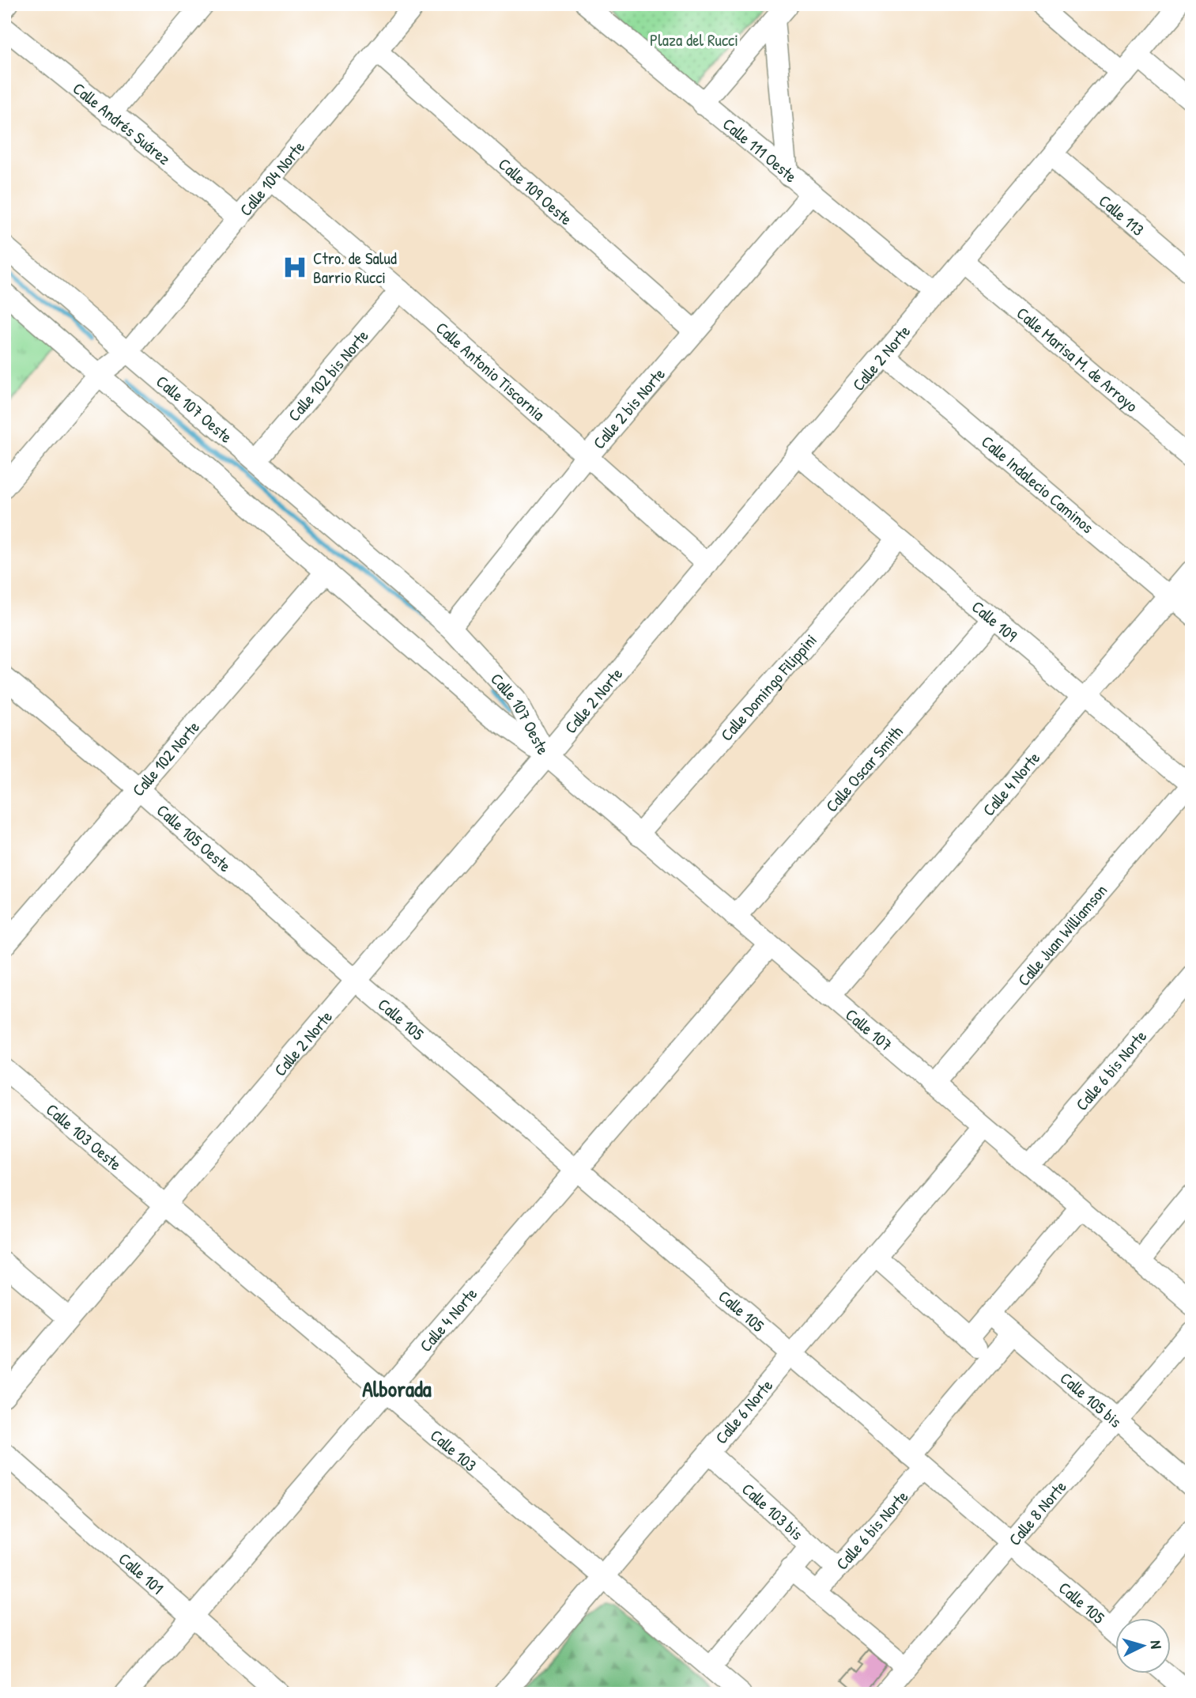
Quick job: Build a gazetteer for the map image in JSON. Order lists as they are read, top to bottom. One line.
{"streets":{"street":["Calle Andrés Suárez","Calle 111 Oeste","Calle 104 Norte","Calle 109 Oeste","Calle 113","Calle 2 Norte","Calle Marisa M. de Arroyo","Calle Antonio Tiscornia","Calle 102 bis Norte","Calle 107 Oeste","Calle 2 bis Norte","Calle Indalecio Caminos","Calle 109","Calle Domingo Filippini","Calle 102 Norte","Calle Oscar Smith","Calle 4 Norte","Calle 105 Oeste","Calle Juan Williamson","Calle 105","Calle 107","Calle 6 bis Norte","Calle 103 Oeste","Calle 105 bis","Calle 6 Norte","Calle 103","Calle 103 bis","Calle 8 Norte","Calle 101"]},"crossings":[["Calle Andrés Suárez","Calle 104 Norte"],["Calle 111 Oeste","Calle 2 Norte"],["Calle 111 Oeste","Calle 2 bis Norte"],["Calle 104 Norte","Calle 109 Oeste"],["Calle 104 Norte","Calle Antonio Tiscornia"],["Calle 104 Norte","Calle 107 Oeste"],["Calle 109 Oeste","Calle 2 bis Norte"],["Calle 113","Calle 2 Norte"],["Calle 2 Norte","Calle Marisa M. de Arroyo"],["Calle 2 Norte","Calle Antonio Tiscornia"],["Calle 2 Norte","Calle 107 Oeste"],["Calle 2 Norte","Calle Indalecio Caminos"],["Calle 2 Norte","Calle 109"],["Calle 2 Norte","Calle 105 Oeste"],["Calle 2 Norte","Calle 105"],["Calle 2 Norte","Calle 107"],["Calle 2 Norte","Calle 103 Oeste"],["Calle 2 Norte","Calle 103"],["Calle Antonio Tiscornia","Calle 102 bis Norte"],["Calle Antonio Tiscornia","Calle 2 bis Norte"],["Calle 102 bis Norte","Calle 107 Oeste"],["Calle 107 Oeste","Calle 2 bis Norte"],["Calle 107 Oeste","Calle 102 Norte"],["Calle 107 Oeste","Calle 107"],["Calle Indalecio Caminos","Calle 4 Norte"],["Calle 109","Calle Domingo Filippini"],["Calle 109","Calle Oscar Smith"],["Calle 109","Calle 4 Norte"],["Calle 109","Calle Juan Williamson"],["Calle Domingo Filippini","Calle 107"],["Calle 102 Norte","Calle 105 Oeste"],["Calle Oscar Smith","Calle 107"],["Calle 4 Norte","Calle 105"],["Calle 4 Norte","Calle 107"],["Calle 4 Norte","Calle 103"],["Calle 4 Norte","Calle 101"],["Calle 105 Oeste","Calle 105"],["Calle Juan Williamson","Calle 107"],["Calle 105","Calle 6 bis Norte"],["Calle 105","Calle 6 Norte"],["Calle 105","Calle 8 Norte"],["Calle 107","Calle 6 bis Norte"],["Calle 107","Calle 6 Norte"],["Calle 6 bis Norte","Calle 105 bis"],["Calle 6 bis Norte","Calle 103"],["Calle 6 bis Norte","Calle 103 bis"],["Calle 103 Oeste","Calle 103"],["Calle 105 bis","Calle 8 Norte"],["Calle 6 Norte","Calle 103"],["Calle 6 Norte","Calle 103 bis"]],"districts":["Alborada"],"parks":["Plaza del Rucci"],"places":{"hospital":["Ctro. de Salud Barrio Rucci"]},"north":"right"}
